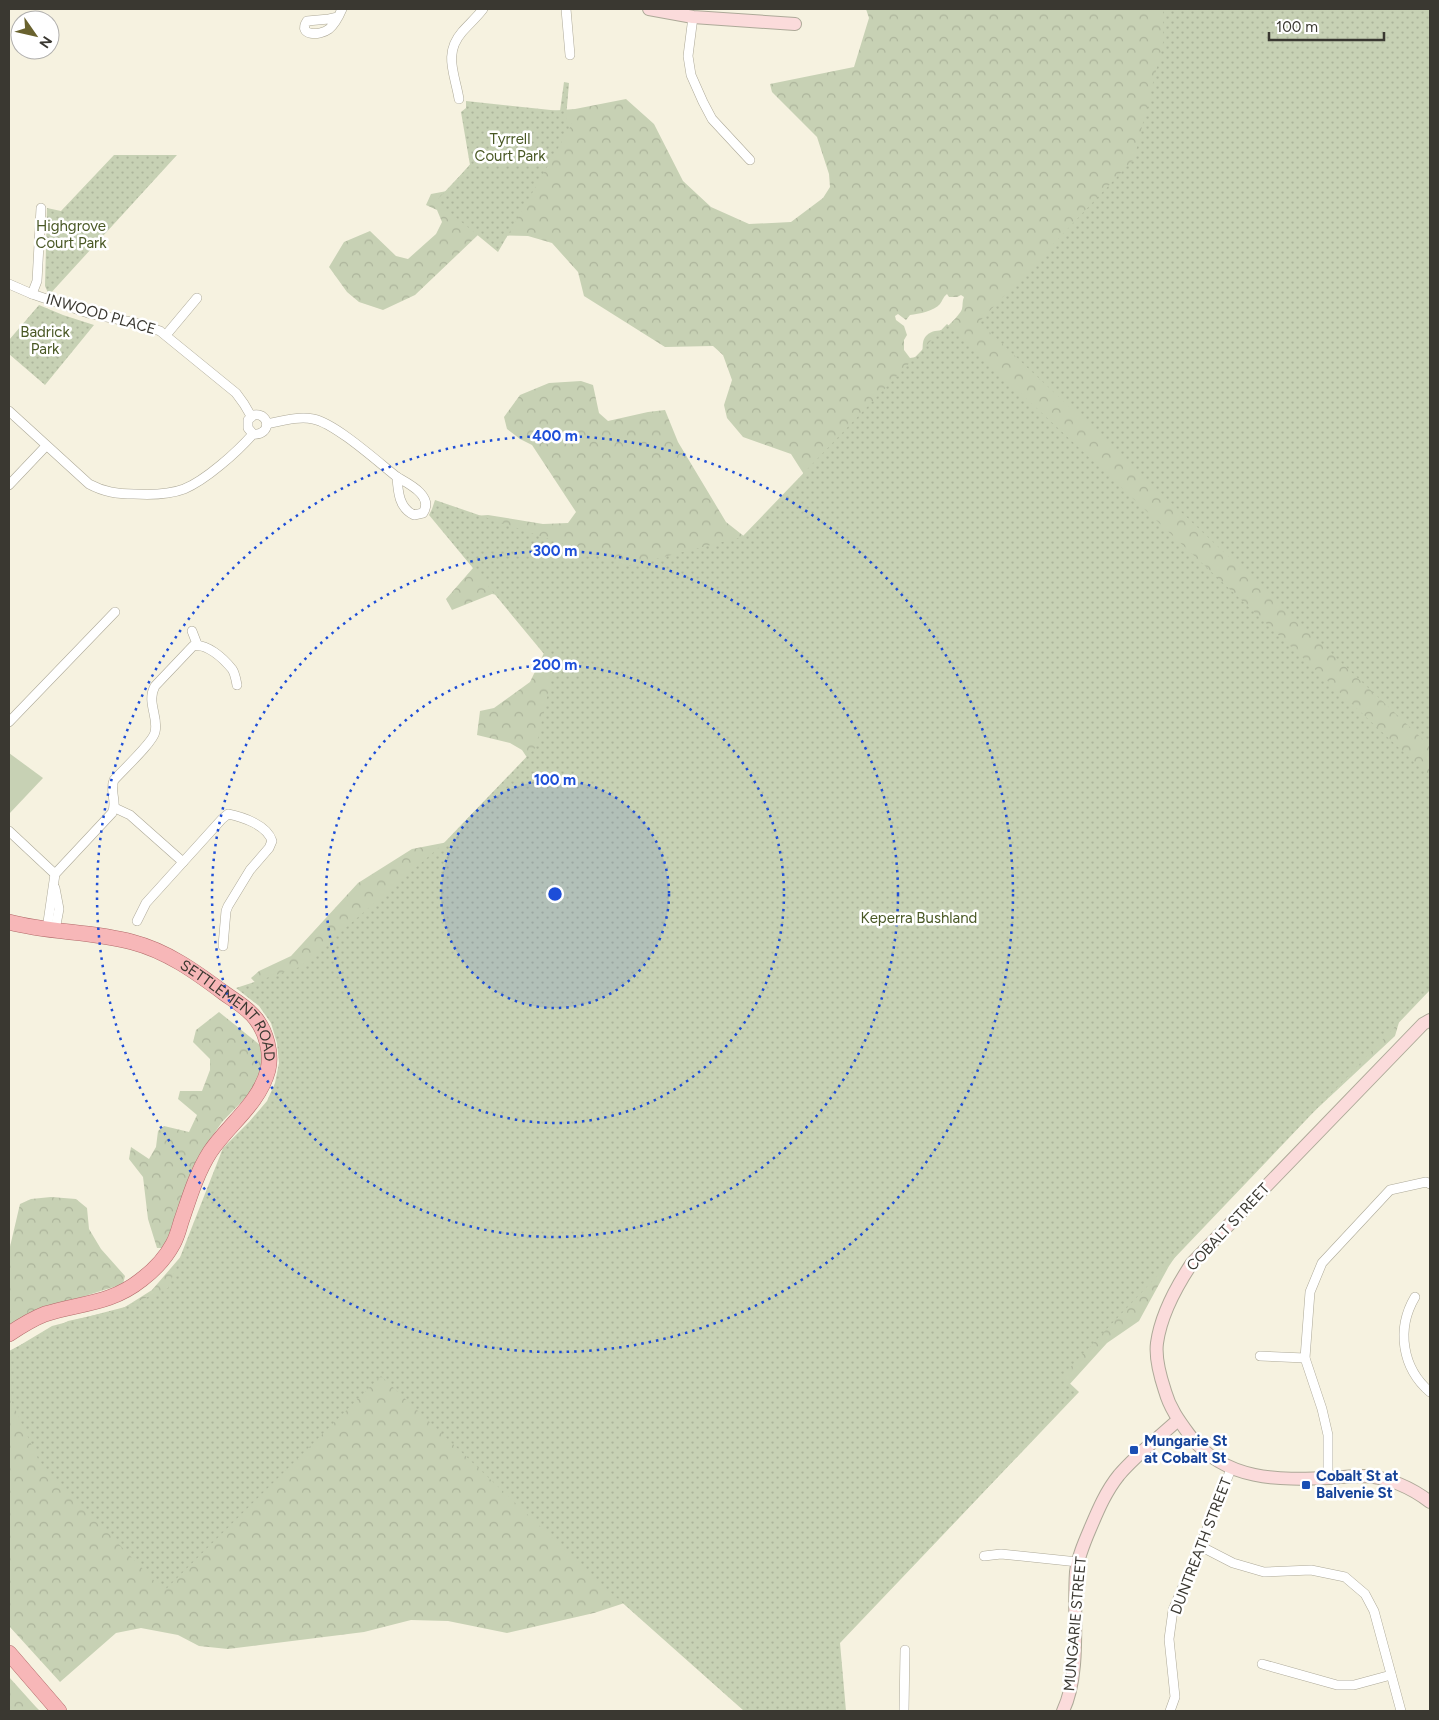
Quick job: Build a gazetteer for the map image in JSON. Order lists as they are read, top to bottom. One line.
{"streets":{"main road":["SETTLEMENT ROAD"],"street":["INWOOD PLACE","COBALT STREET","DUNTREATH STREET","MUNGARIE STREET"]},"crossings":[["COBALT STREET","DUNTREATH STREET"],["COBALT STREET","MUNGARIE STREET"]],"parks":["Tyrrell Court Park","Highgrove Court Park","Badrick Park","Keperra Bushland"],"places":{"transit":["Mungarie St at Cobalt St","Cobalt St at Balvenie St"]},"scale_bar":"100 m","north":"bottom right","rings":["400 m","300 m","200 m","100 m"]}
